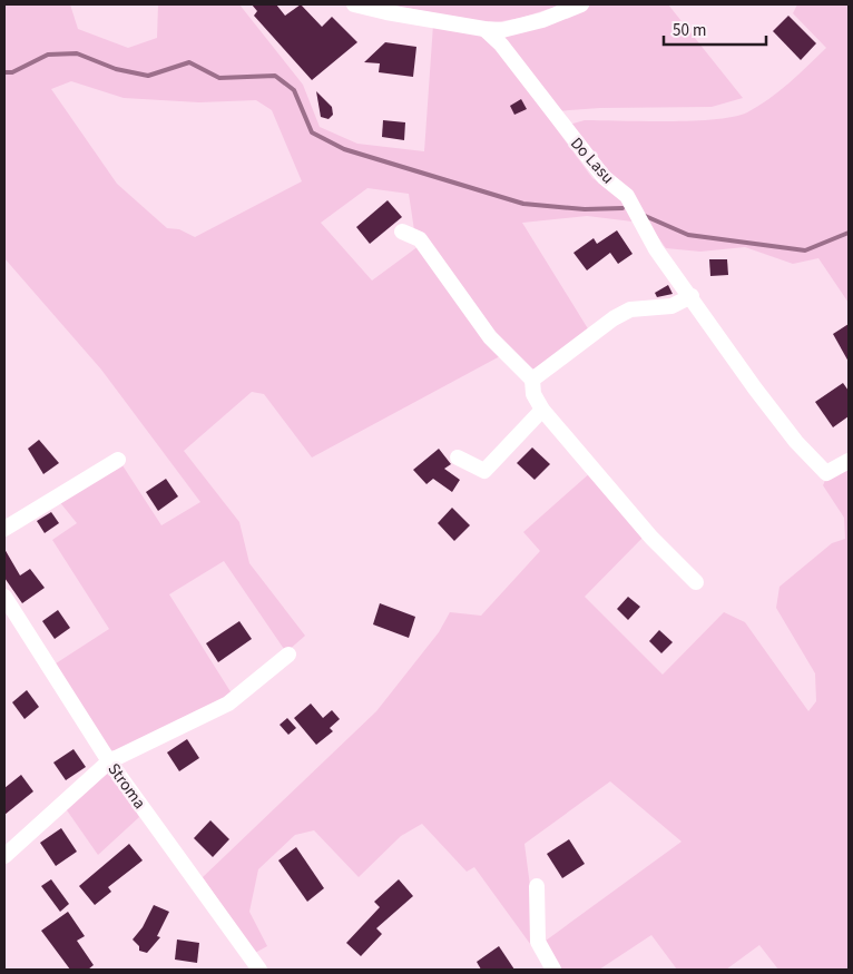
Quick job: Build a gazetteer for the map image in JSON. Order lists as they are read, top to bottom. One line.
{"streets":{"street":["Do Lasu","Stroma"]},"scale_bar":"50 m"}
